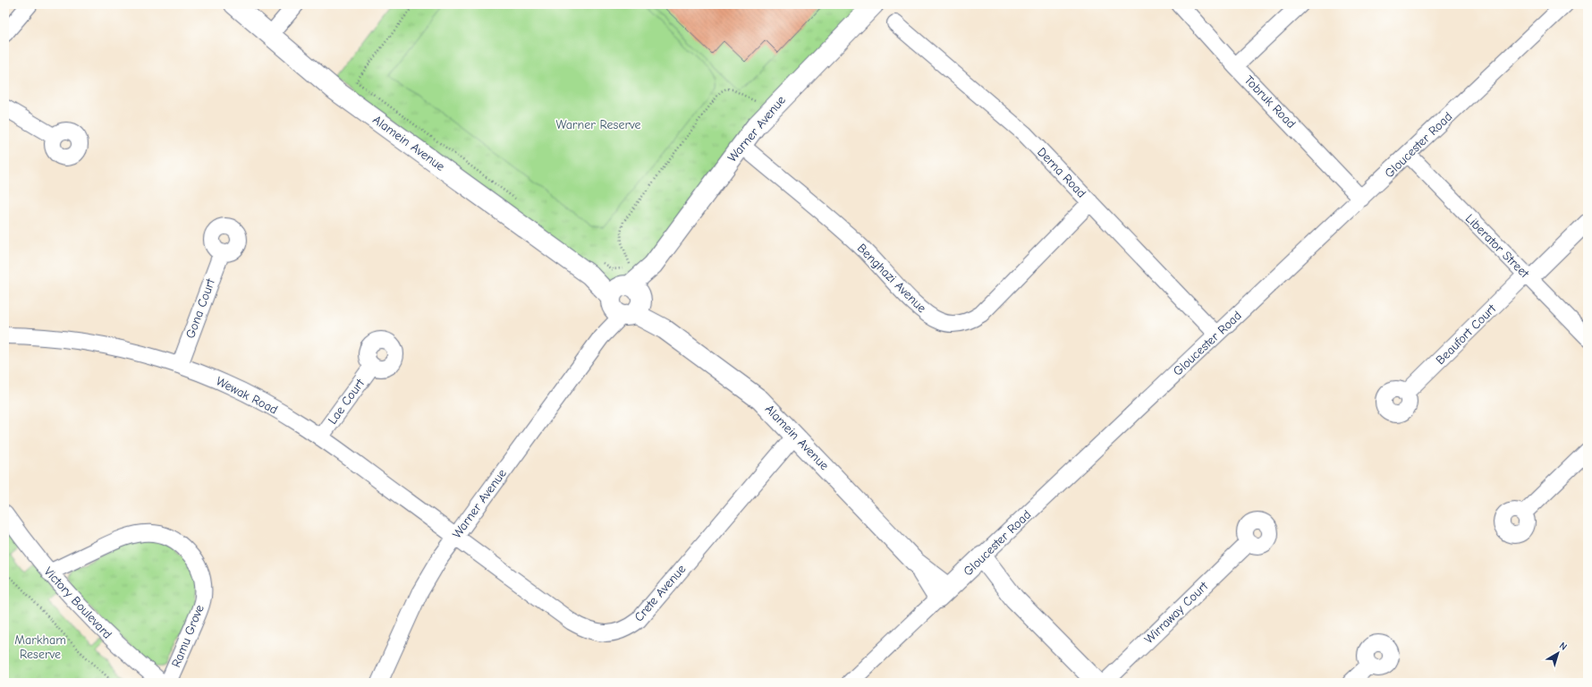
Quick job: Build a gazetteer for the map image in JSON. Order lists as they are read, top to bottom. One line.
{"streets":{"street":["Tobruk Road","Warner Avenue","Alamein Avenue","Gloucester Road","Derna Road","Liberator Street","Benghazi Avenue","Gona Court","Beaufort Court","Wewak Road","Lae Court","Crete Avenue","Victory Boulevard","Wirraway Court","Ramu Grove"]},"crossings":[["Tobruk Road","Gloucester Road"],["Warner Avenue","Alamein Avenue"],["Warner Avenue","Benghazi Avenue"],["Warner Avenue","Wewak Road"],["Warner Avenue","Crete Avenue"],["Alamein Avenue","Gloucester Road"],["Alamein Avenue","Crete Avenue"],["Gloucester Road","Derna Road"],["Gloucester Road","Liberator Street"],["Derna Road","Benghazi Avenue"],["Liberator Street","Beaufort Court"],["Gona Court","Wewak Road"],["Wewak Road","Lae Court"],["Wewak Road","Crete Avenue"],["Victory Boulevard","Ramu Grove"]],"parks":["Warner Reserve","Markham Reserve"],"north":"top right"}
